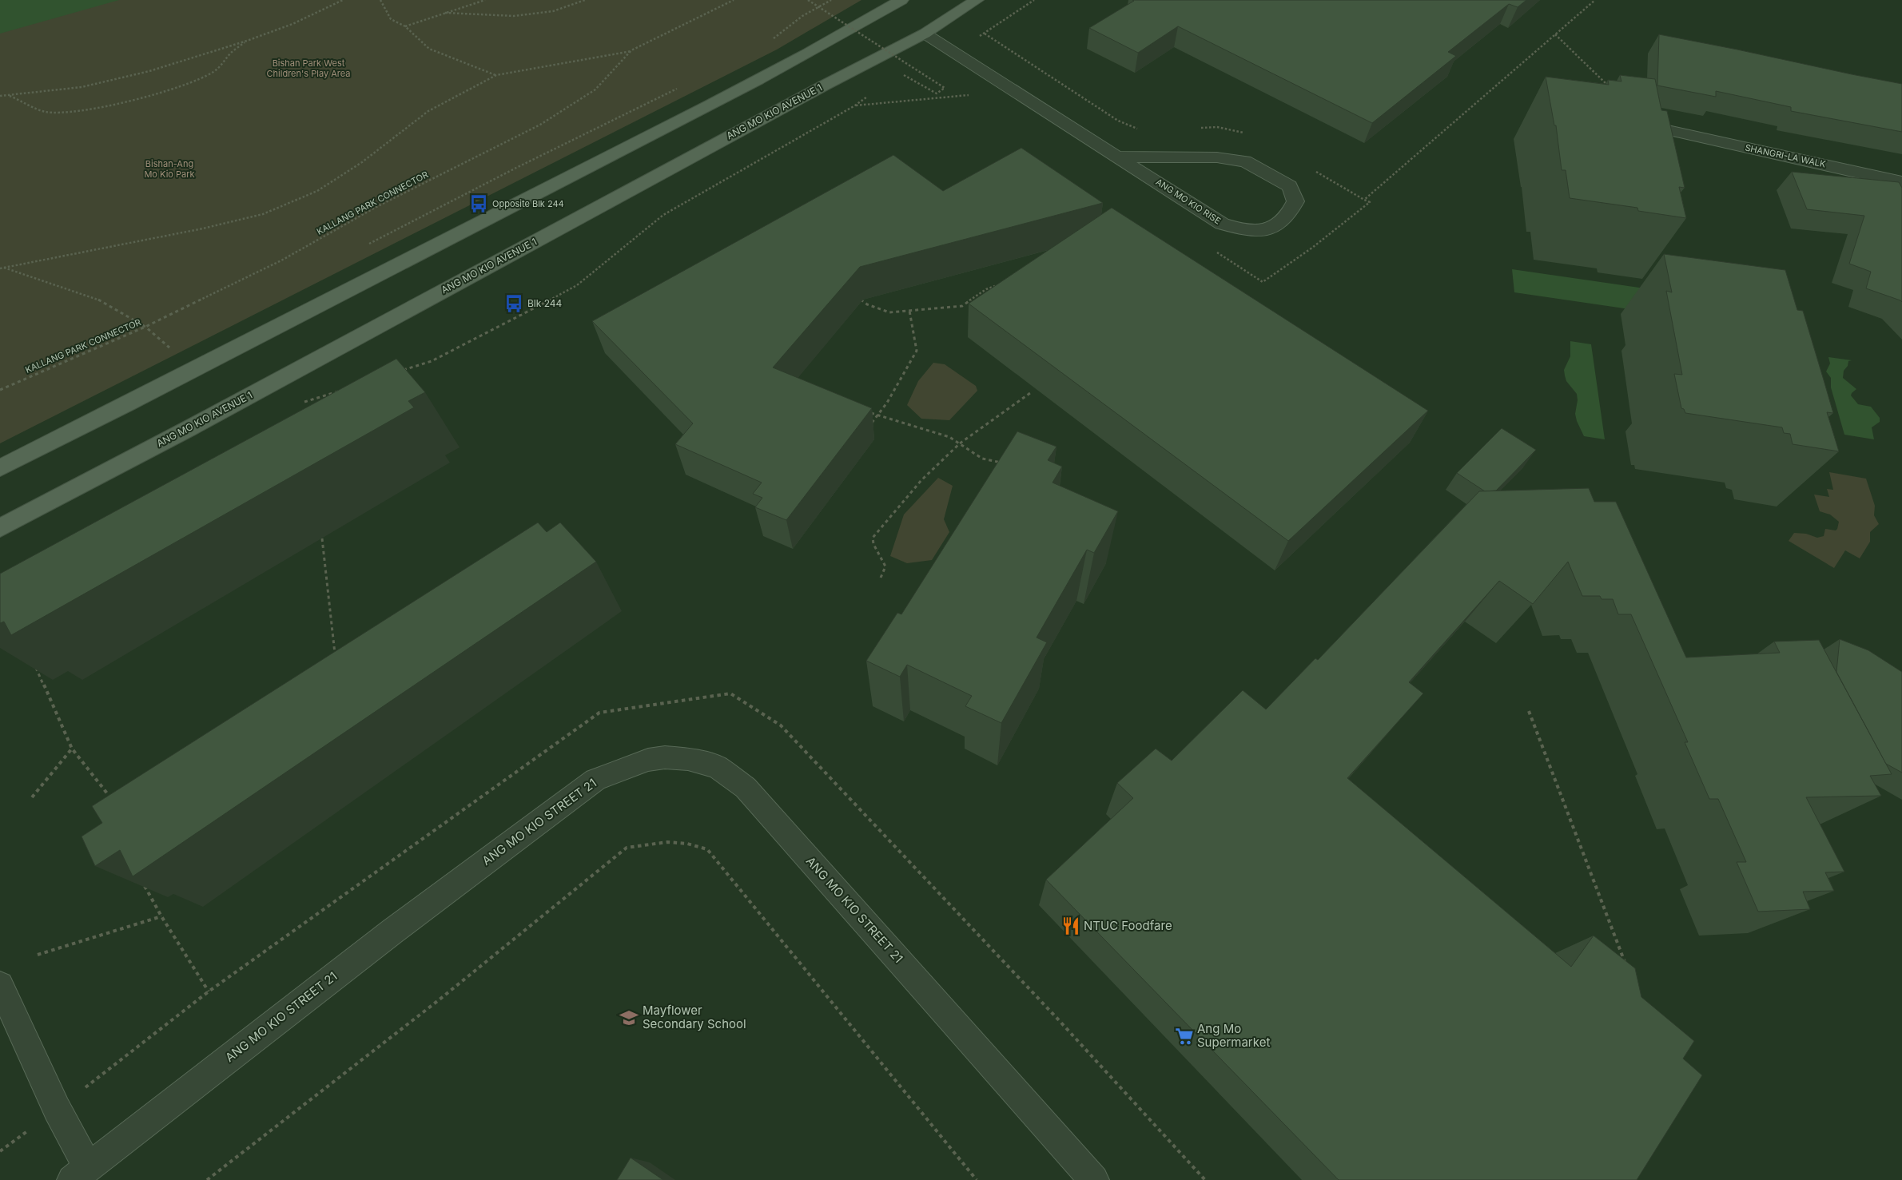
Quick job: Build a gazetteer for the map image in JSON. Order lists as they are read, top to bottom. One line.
{"streets":{"main road":["ANG MO KIO AVENUE 1"],"street":["SHANGRI-LA WALK","ANG MO KIO RISE","ANG MO KIO STREET 21"],"path":["KALLANG PARK CONNECTOR"]},"crossings":[["ANG MO KIO AVENUE 1","ANG MO KIO RISE"]],"parks":["Bishan Park West Children's Play Area","Bishan-Ang Mo Kio Park"],"places":{"bus stop":["Opposite Blk 244","Blk 244"],"restaurant":["NTUC Foodfare"],"school or university":["Mayflower Secondary School"],"supermarket":["Ang Mo Supermarket"]}}
